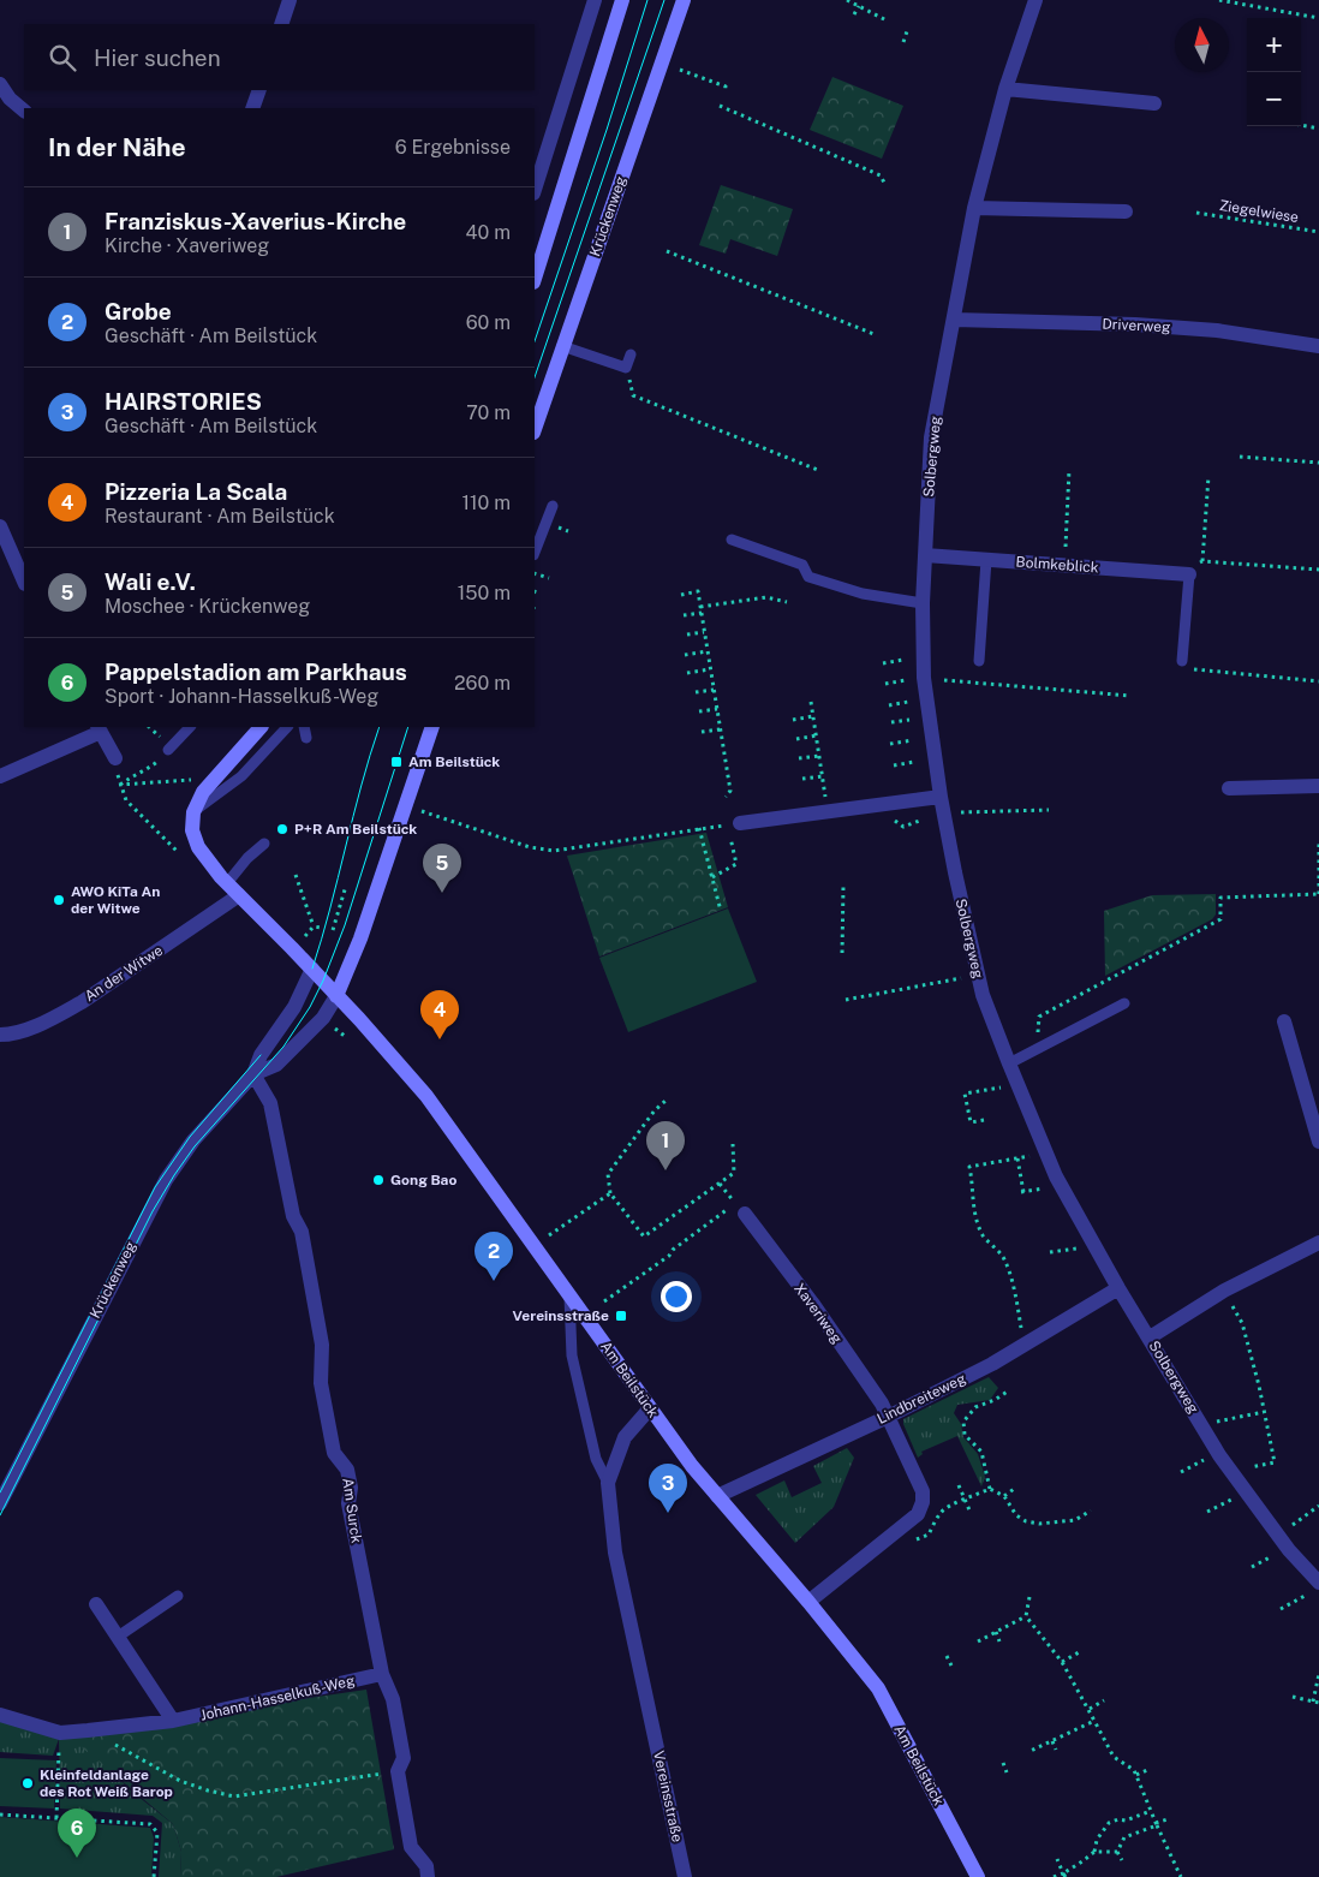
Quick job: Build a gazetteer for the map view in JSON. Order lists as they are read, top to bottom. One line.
{"streets":{"main road":["Krückenweg","Am Beilstück"],"street":["Driverweg","Solbergweg","Bolmkeblick","An der Witwe","Xaveriweg","Lindbreiteweg","Am Surck","Johann-Hasselkuß-Weg","Vereinsstraße"],"path":["Ziegelwiese"]},"crossings":[["Krückenweg","Am Beilstück"],["Krückenweg","Am Surck"],["Driverweg","Solbergweg"],["Solbergweg","Bolmkeblick"],["Solbergweg","Lindbreiteweg"],["Xaveriweg","Lindbreiteweg"],["Am Beilstück","Lindbreiteweg"],["Am Beilstück","Vereinsstraße"],["Am Surck","Johann-Hasselkuß-Weg"]],"places":{"transit":["Am Beilstück","Vereinsstraße"],"other":["P+R Am Beilstück","AWO KiTa An der Witwe","Gong Bao","Kleinfeldanlage des Rot Weiß Barop"]},"north":"top","page":{"map_buttons":["+","−"],"search":"Hier suchen","heading":["In der Nähe","6 Ergebnisse"],"list":[{"mark":"1","name":"Franziskus-Xaverius-Kirche","note":"Kirche · Xaveriweg","value":"40 m"},{"mark":"2","name":"Grobe","note":"Geschäft · Am Beilstück","value":"60 m"},{"mark":"3","name":"HAIRSTORIES","note":"Geschäft · Am Beilstück","value":"70 m"},{"mark":"4","name":"Pizzeria La Scala","note":"Restaurant · Am Beilstück","value":"110 m"},{"mark":"5","name":"Wali e.V.","note":"Moschee · Krückenweg","value":"150 m"},{"mark":"6","name":"Pappelstadion am Parkhaus","note":"Sport · Johann-Hasselkuß-Weg","value":"260 m"}],"pins":["5","4","1","2","3","6"]}}
